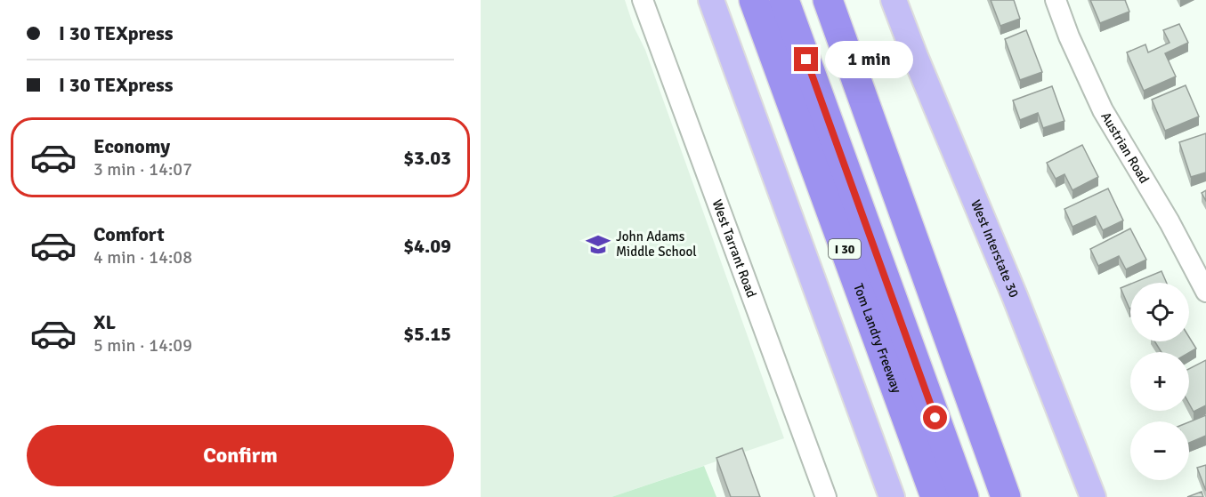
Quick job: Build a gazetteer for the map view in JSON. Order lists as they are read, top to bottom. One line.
{"streets":{"highway":["I 30","Tom Landry Freeway"],"main road":["West Interstate 30"],"street":["Austrian Road","West Tarrant Road"]},"places":{"school or university":["John Adams Middle School"]},"page":{"banner":["I 30 TEXpress","I 30 TEXpress"],"bubble":"1 min","list":[{"name":"Economy","note":"3 min · 14:07","value":"$3.03"},{"name":"Comfort","note":"4 min · 14:08","value":"$4.09"},{"name":"XL","note":"5 min · 14:09","value":"$5.15"}],"map_buttons":["+","−"],"buttons":"Confirm"}}
